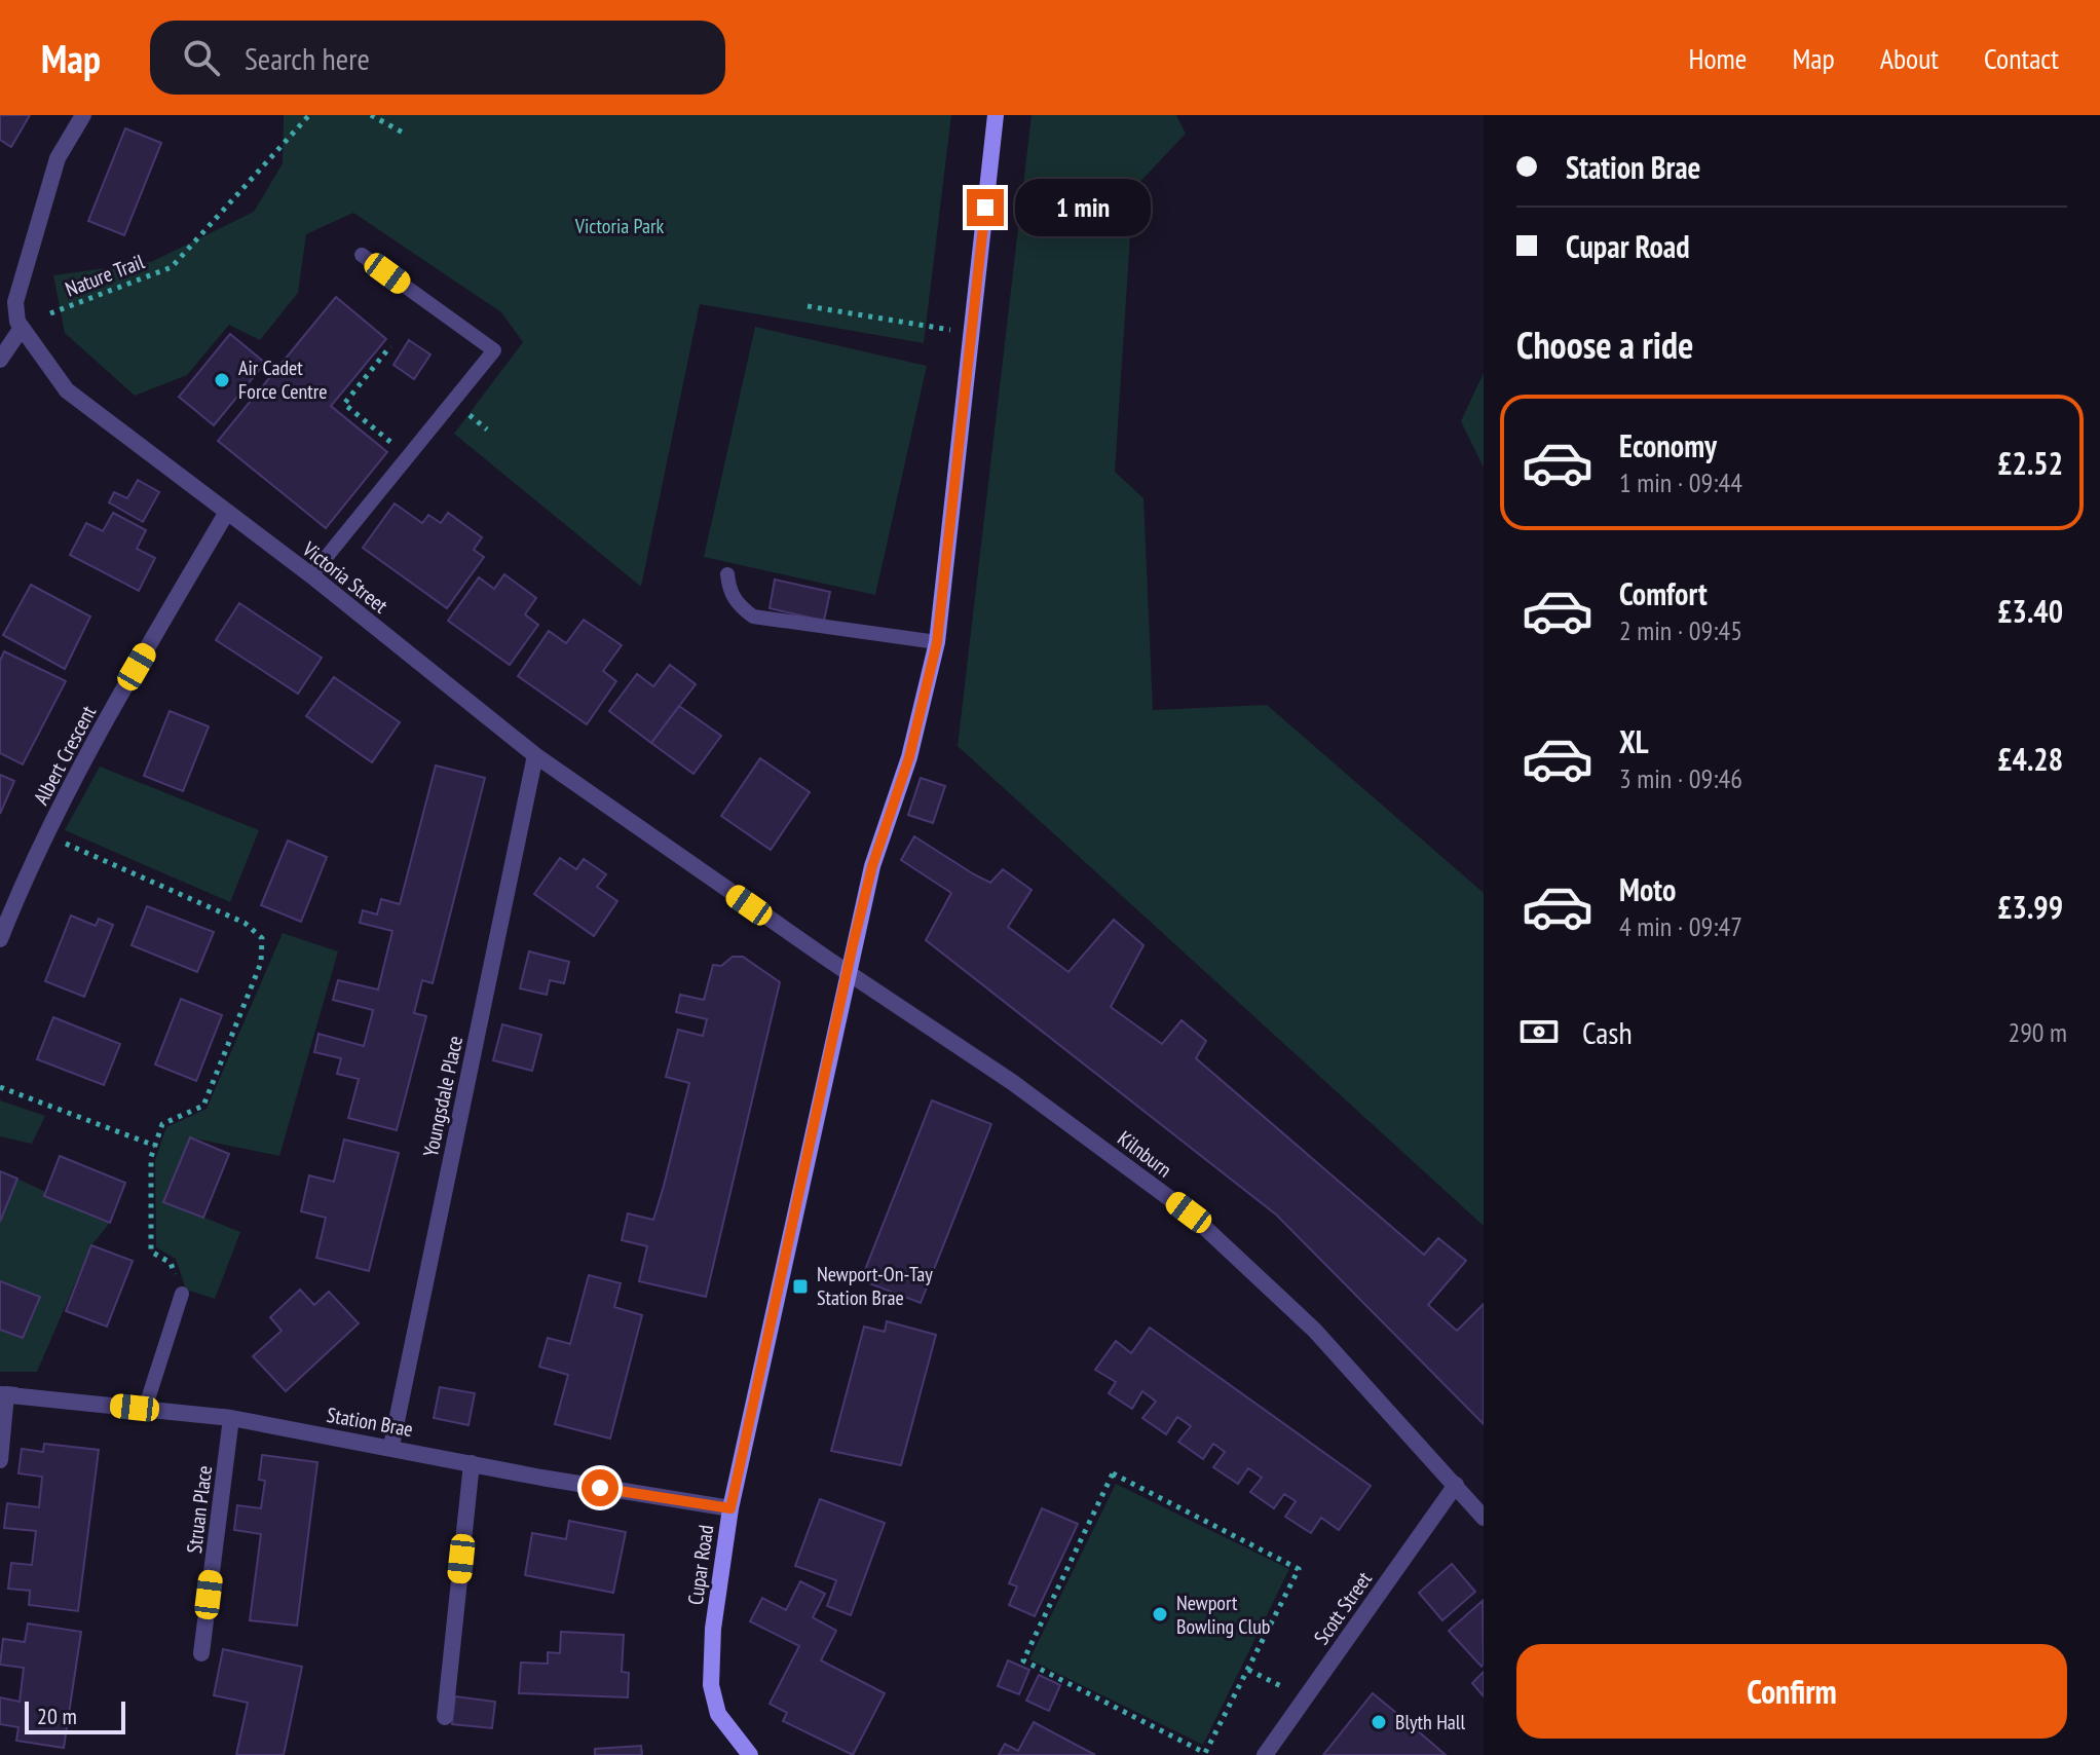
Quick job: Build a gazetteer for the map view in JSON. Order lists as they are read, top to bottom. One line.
{"streets":{"main road":["Cupar Road"],"street":["Victoria Street","Albert Crescent","Youngsdale Place","Kilnburn","Station Brae","Struan Place","Scott Street"],"path":["Nature Trail"]},"crossings":[["Victoria Street","Albert Crescent"],["Victoria Street","Youngsdale Place"],["Victoria Street","Kilnburn"],["Victoria Street","Cupar Road"],["Youngsdale Place","Station Brae"],["Kilnburn","Cupar Road"],["Kilnburn","Scott Street"],["Station Brae","Struan Place"],["Station Brae","Cupar Road"]],"parks":["Victoria Park"],"places":{"other":["Air Cadet Force Centre","Newport Bowling Club","Blyth Hall"],"transit":["Newport-On-Tay Station Brae"]},"scale_bar":"20 m","page":{"header":"Map","search":"Search here","nav":["Home","Map","About","Contact"],"banner":["Station Brae","Cupar Road"],"bubble":"1 min","heading":"Choose a ride","list":[{"name":"Economy","note":"1 min · 09:44","value":"£2.52"},{"name":"Comfort","note":"2 min · 09:45","value":"£3.40"},{"name":"XL","note":"3 min · 09:46","value":"£4.28"},{"name":"Moto","note":"4 min · 09:47","value":"£3.99"}],"pay":["Cash","290 m"],"buttons":"Confirm","scale":"20 m"}}
